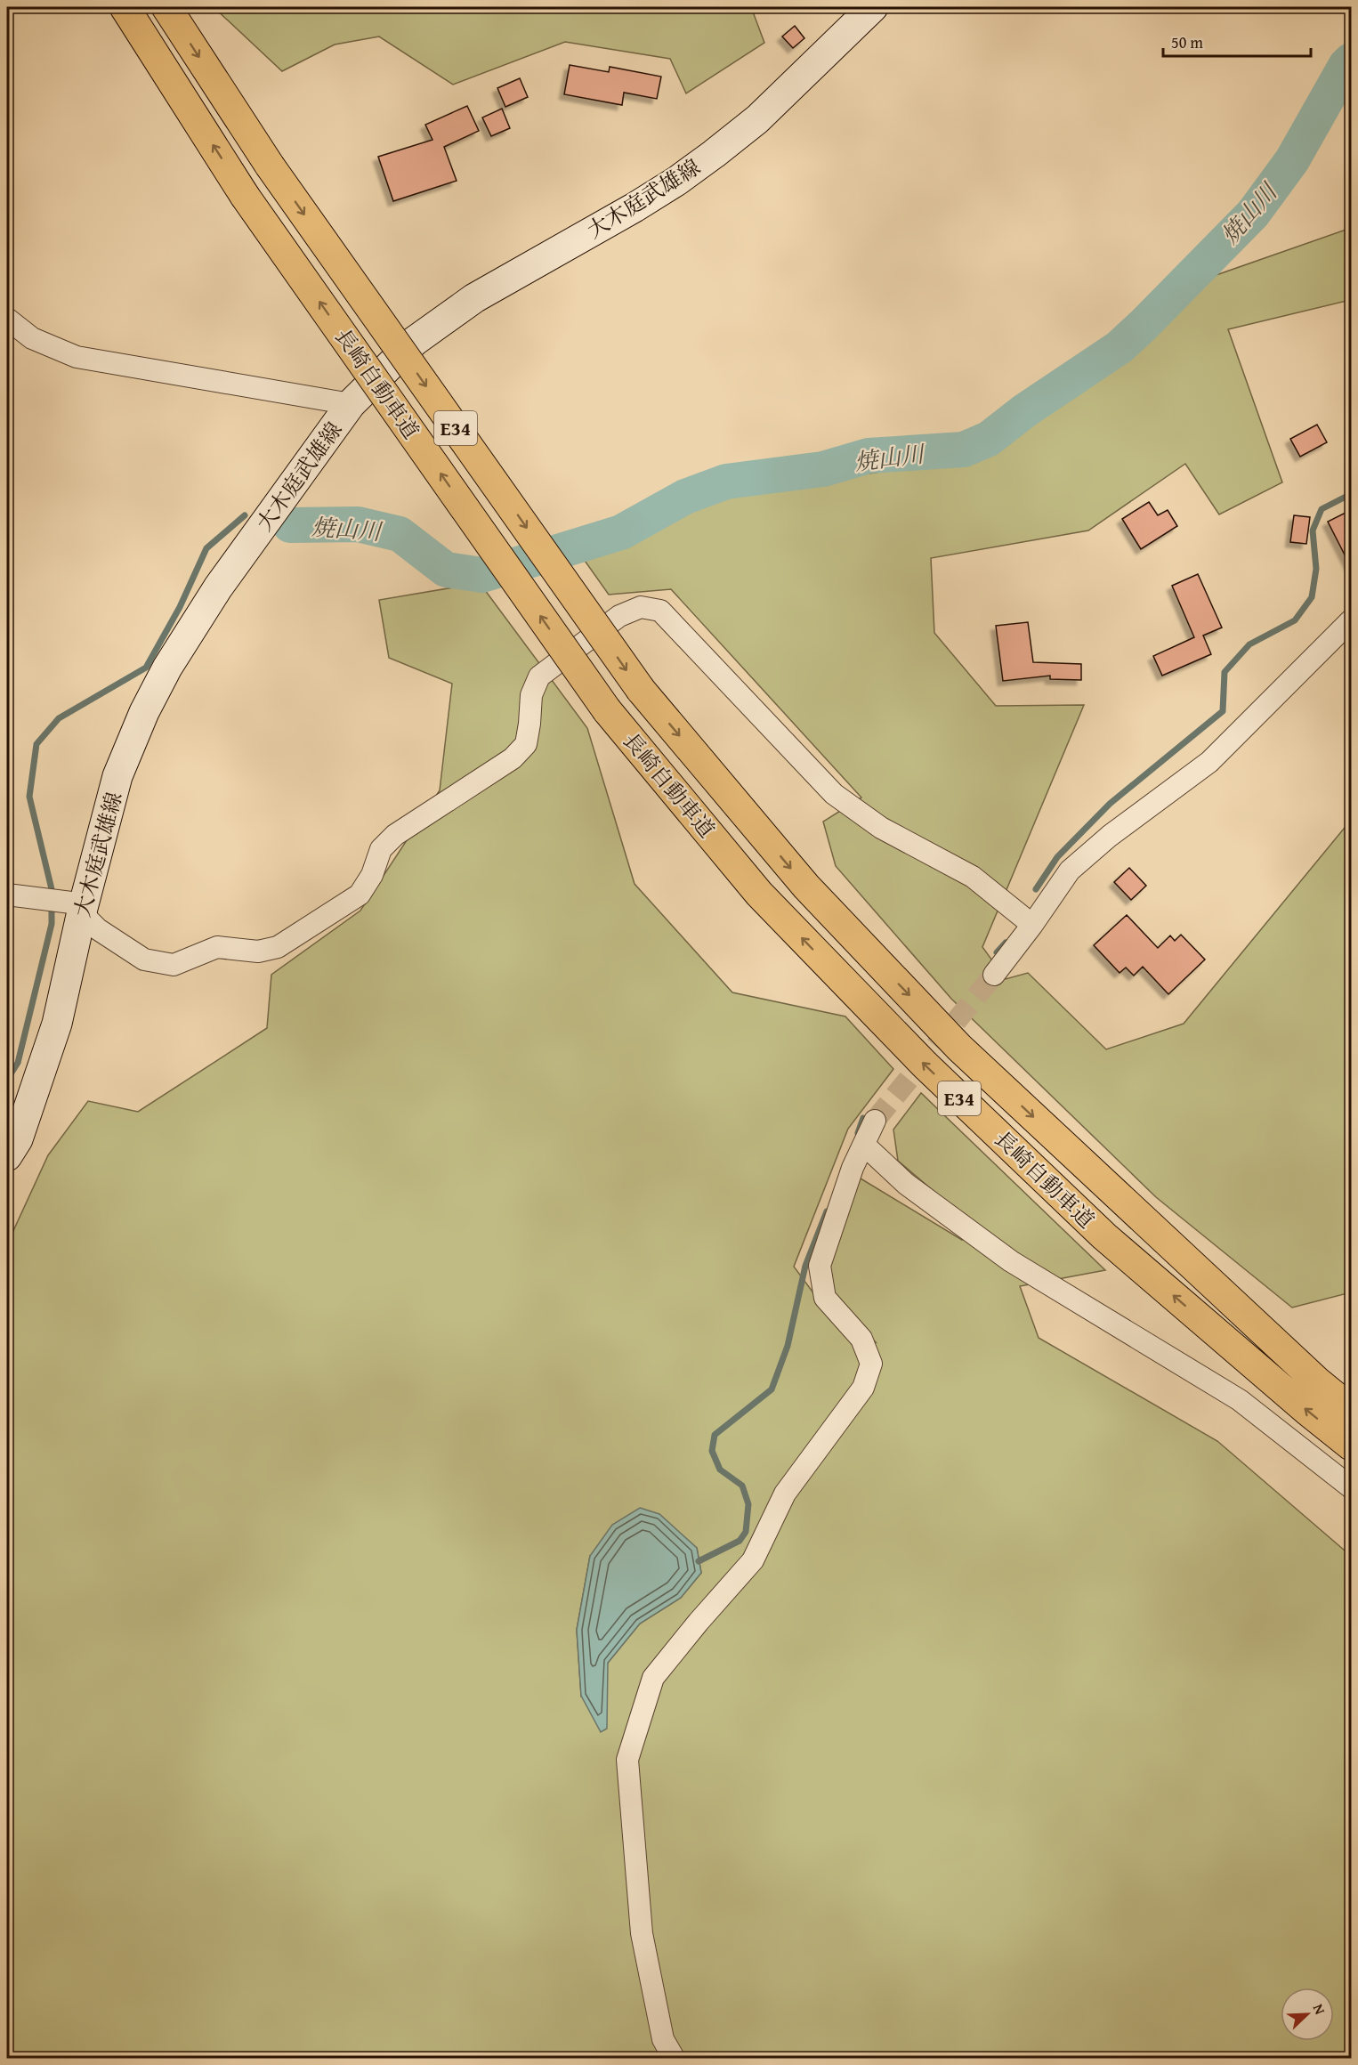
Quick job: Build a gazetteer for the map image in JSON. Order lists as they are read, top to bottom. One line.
{"streets":{"highway":["長崎自動車道","E34"],"main road":["大木庭武雄線"]},"water":["焼山川"],"scale_bar":"50 m","north":"top right"}
